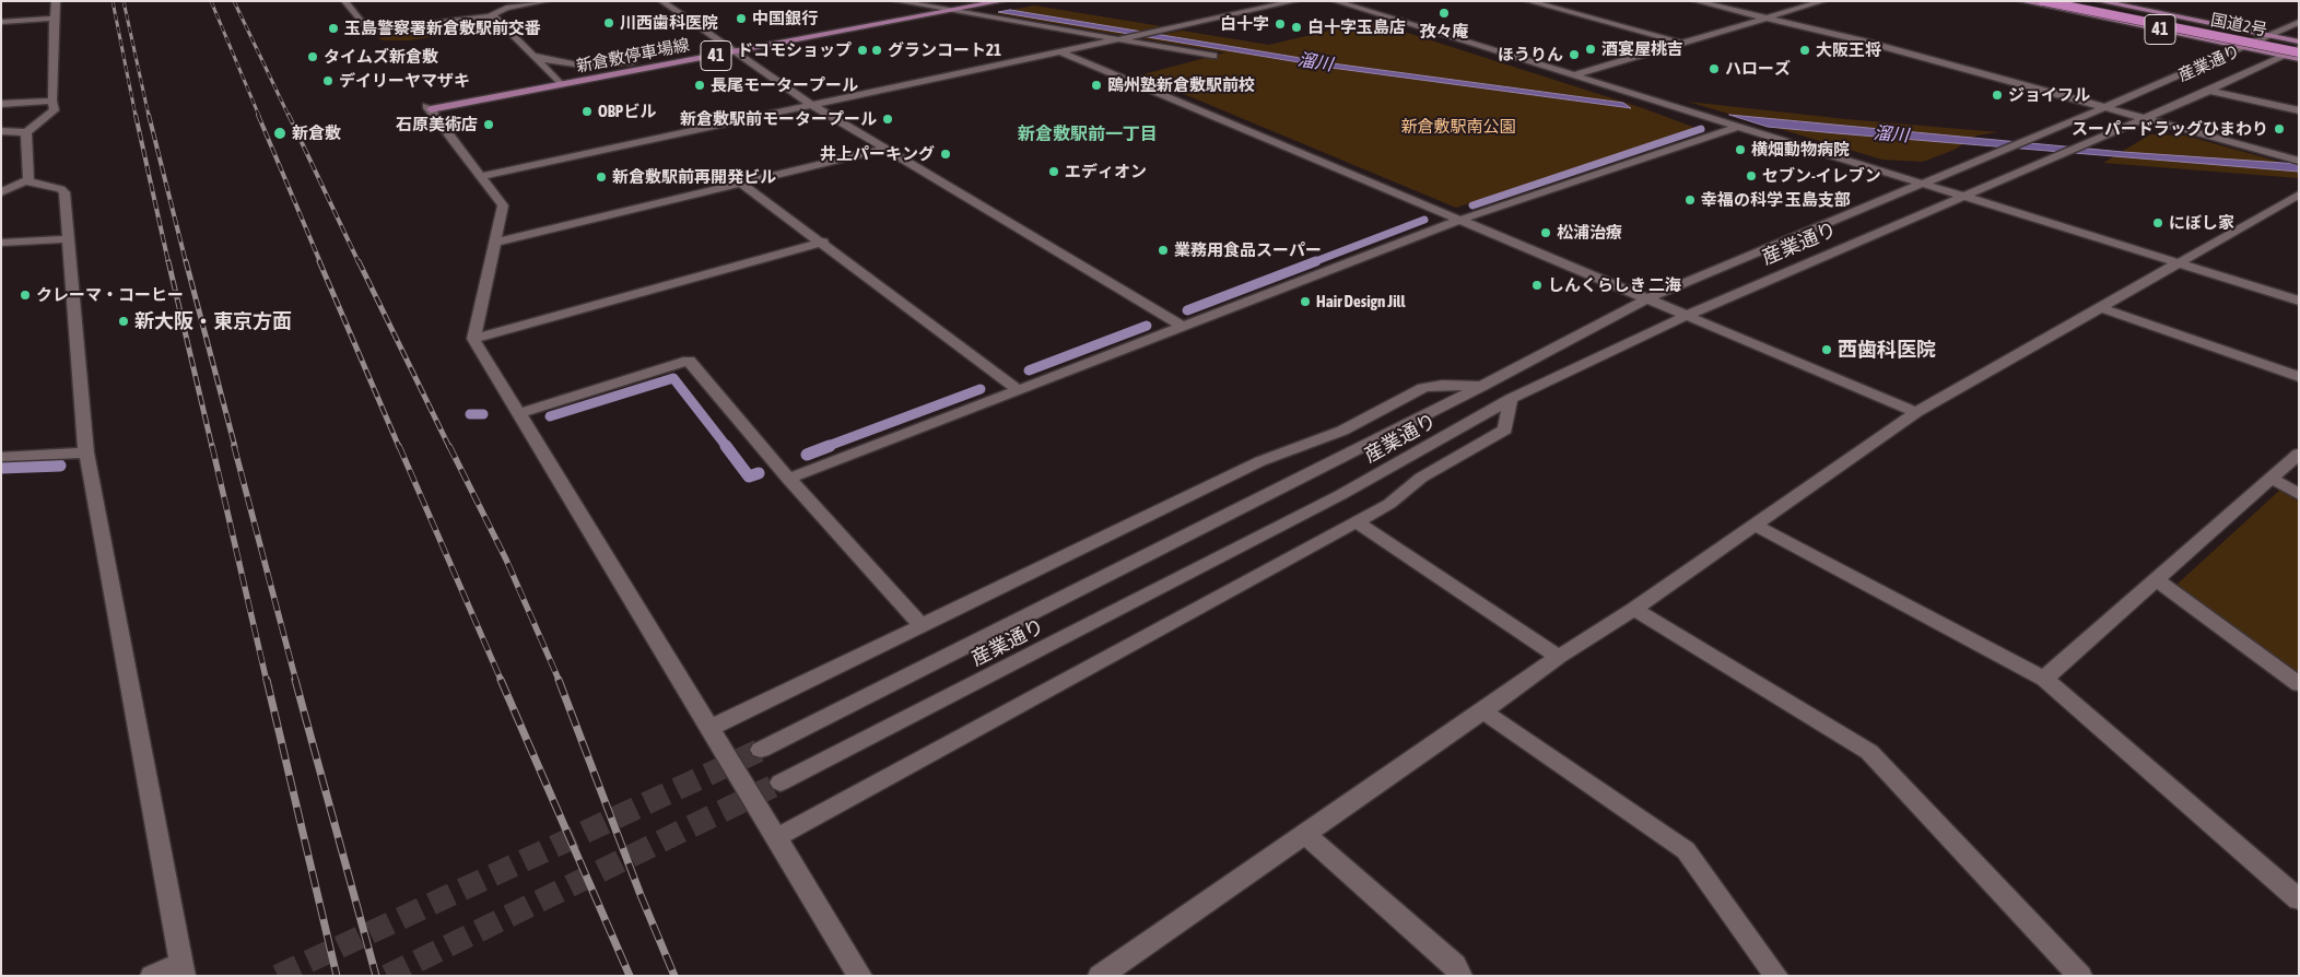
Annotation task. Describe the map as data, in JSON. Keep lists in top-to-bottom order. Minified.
{"streets":{"highway":["国道2号"],"main road":["41","新倉敷停車場線"],"street":["産業通り"]},"crossings":[["41","産業通り"]],"districts":["新倉敷駅前一丁目"],"water":["溜川"],"parks":["新倉敷駅南公園"],"places":["孜々庵","中国銀行","川西歯科医院","白十字","白十字玉島店","玉島警察署新倉敷駅前交番","酒宴屋桃吉","ドコモショップ","グランコート21","大阪王将","ほうりん","タイムズ新倉敷","ハローズ","デイリーヤマザキ","長尾モータープール","鴎州塾新倉敷駅前校","ジョイフル","OBPビル","新倉敷駅前モータープール","石原美術店","スーパードラッグひまわり","新倉敷","横畑動物病院","井上パーキング","エディオン","セブン-イレブン","新倉敷駅前再開発ビル","幸福の科学 玉島支部","にぼし家","松浦治療","業務用食品スーパー","しんくらしき 二海","クレーマ・コーヒー","Hair Design Jill","新大阪・東京方面","西歯科医院"]}
